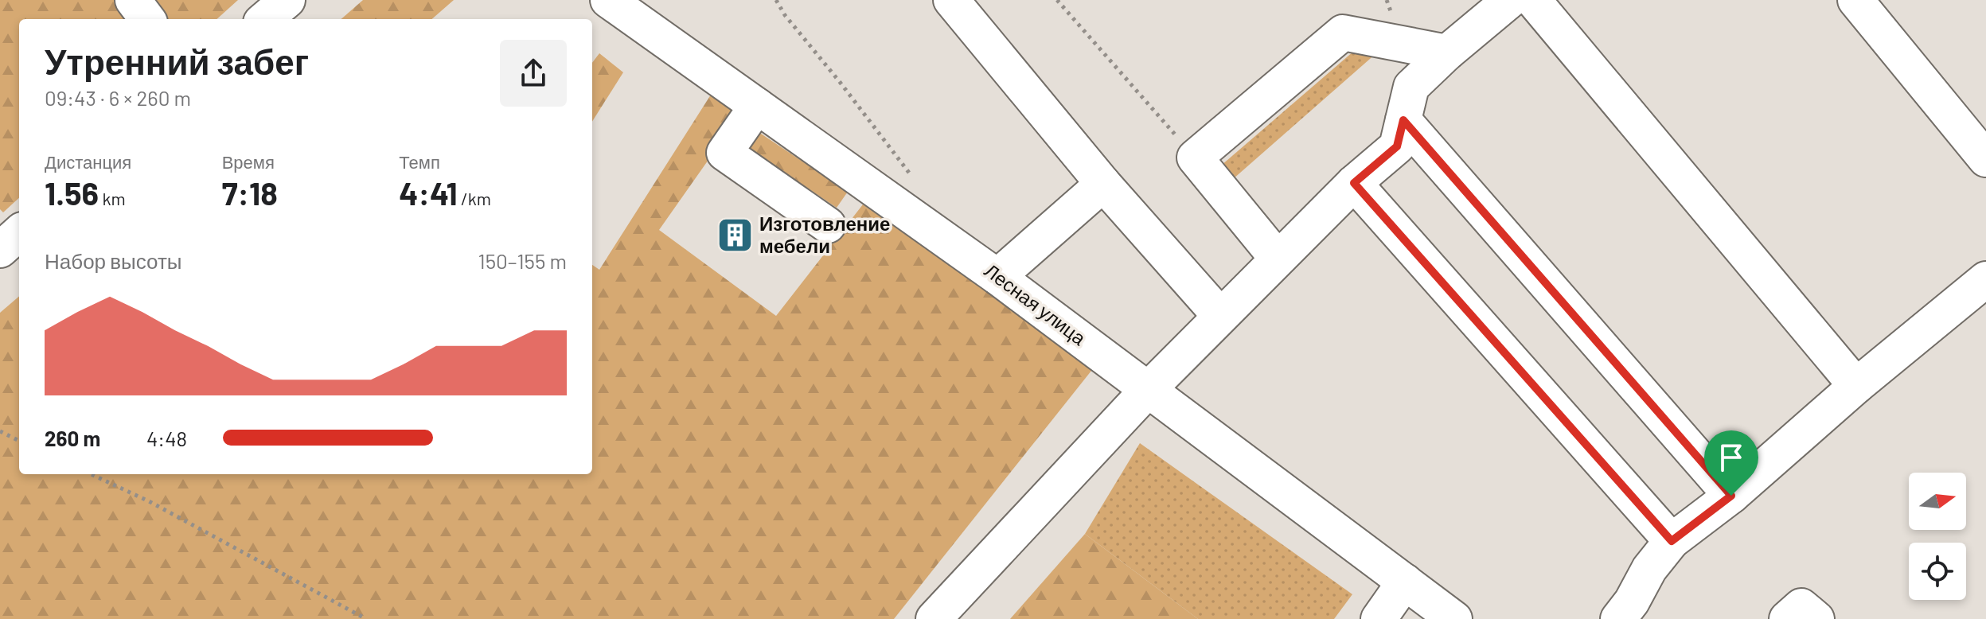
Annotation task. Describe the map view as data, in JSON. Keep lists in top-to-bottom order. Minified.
{"streets":{"street":["Лесная улица"]},"places":{"building":["Изготовление мебели"]},"north":"right","page":{"heading":["Утренний забег","09:43 · 6 × 260 m"],"stats":[["Дистанция","1.56 km"],["Время","7:18"],["Темп","4:41 /km"]],"chart":["Набор высоты","150–155 m"],"list":[{"name":"260 m","note":"4:48"}]}}
